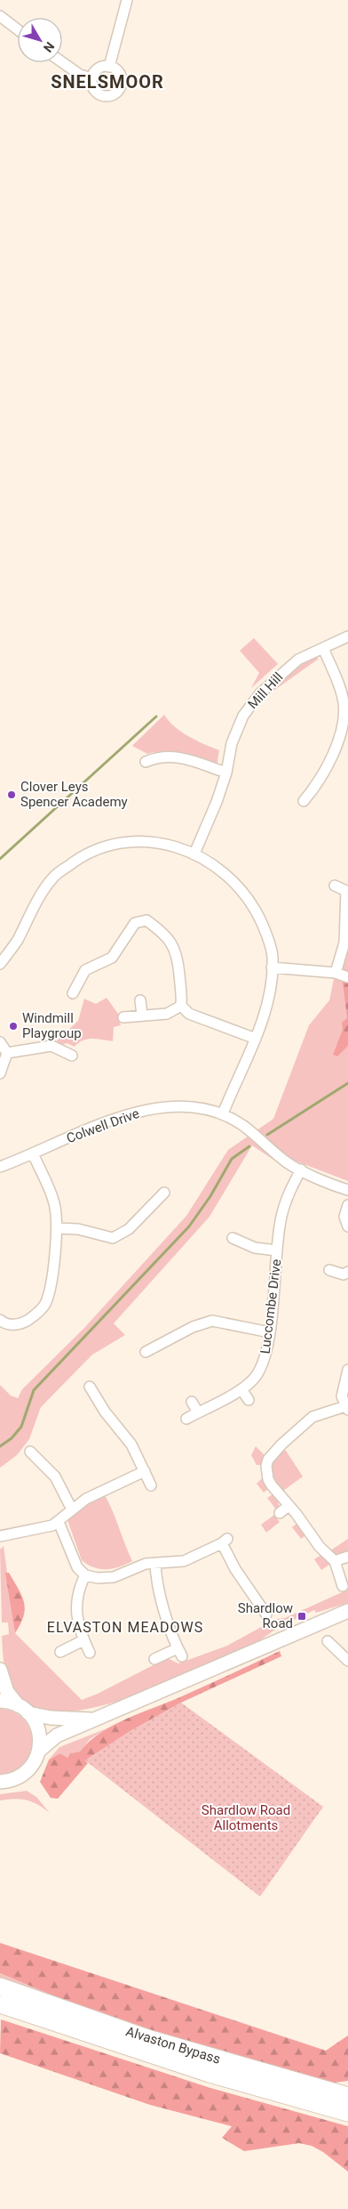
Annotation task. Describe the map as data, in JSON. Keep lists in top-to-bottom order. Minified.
{"streets":{"highway":["Alvaston Bypass"],"street":["Mill Hill","Colwell Drive","Luccombe Drive"]},"crossings":[["Colwell Drive","Luccombe Drive"]],"districts":["SNELSMOOR","ELVASTON MEADOWS"],"parks":["Shardlow Road Allotments"],"places":{"other":["Clover Leys Spencer Academy","Windmill Playgroup"],"transit":["Shardlow Road"]},"north":"bottom right"}
